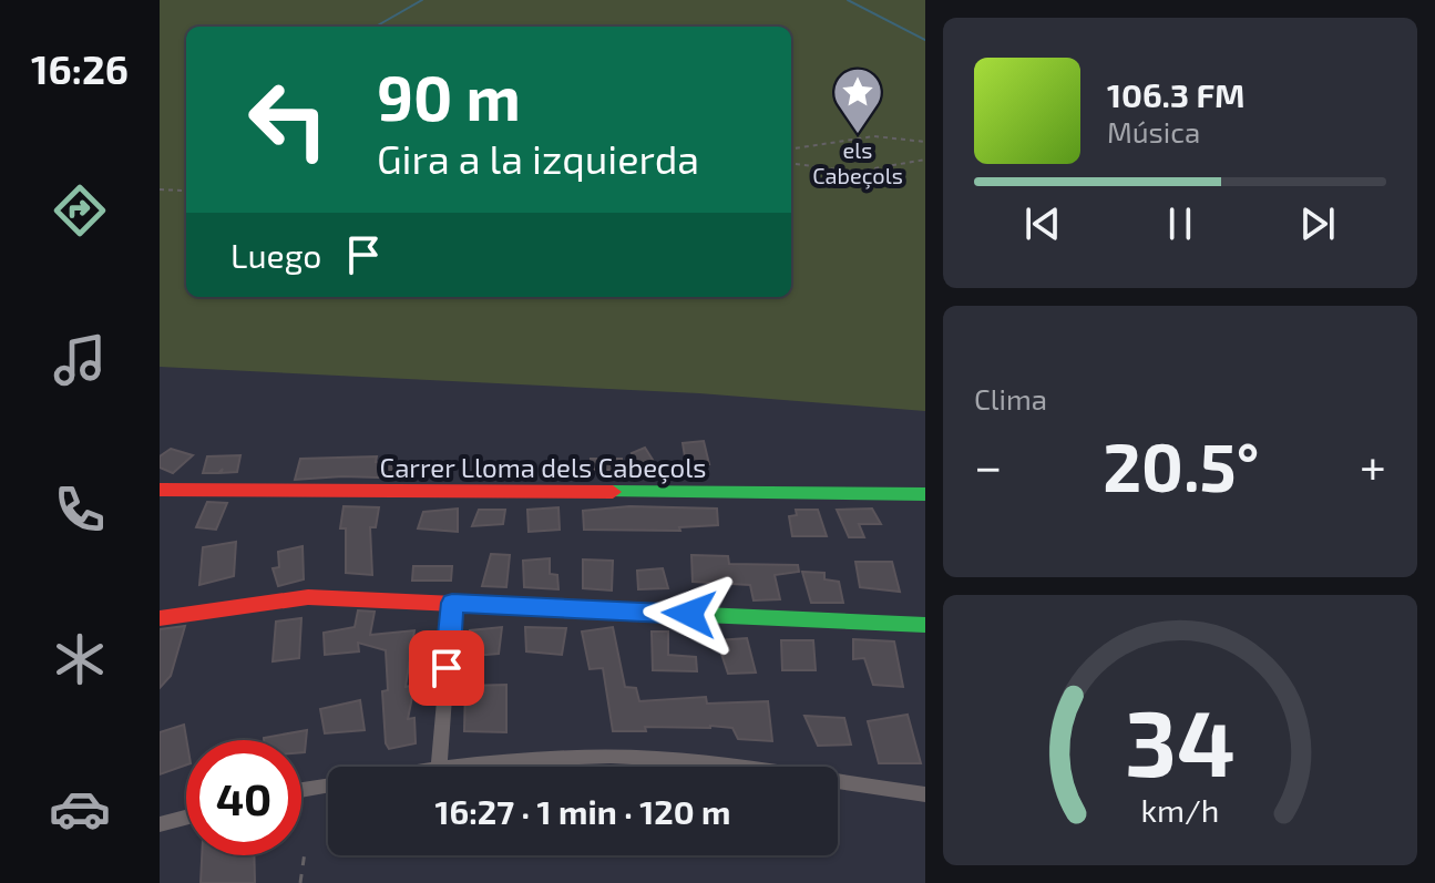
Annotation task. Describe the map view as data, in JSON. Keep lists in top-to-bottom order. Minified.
{"streets":{"street":["Carrer Lloma dels Cabeçols"]},"places":{"place":["els Cabeçols"]},"page":{"tabs":"16:26","turn":["90 m","Gira a la izquierda"],"song":["106.3 FM","Música"],"then":"Luego","tile":"Clima","heat":["−","20.5°","+"],"limit":"40","trip":"16:27 · 1 min · 120 m","gauge":["34","km/h"]}}
